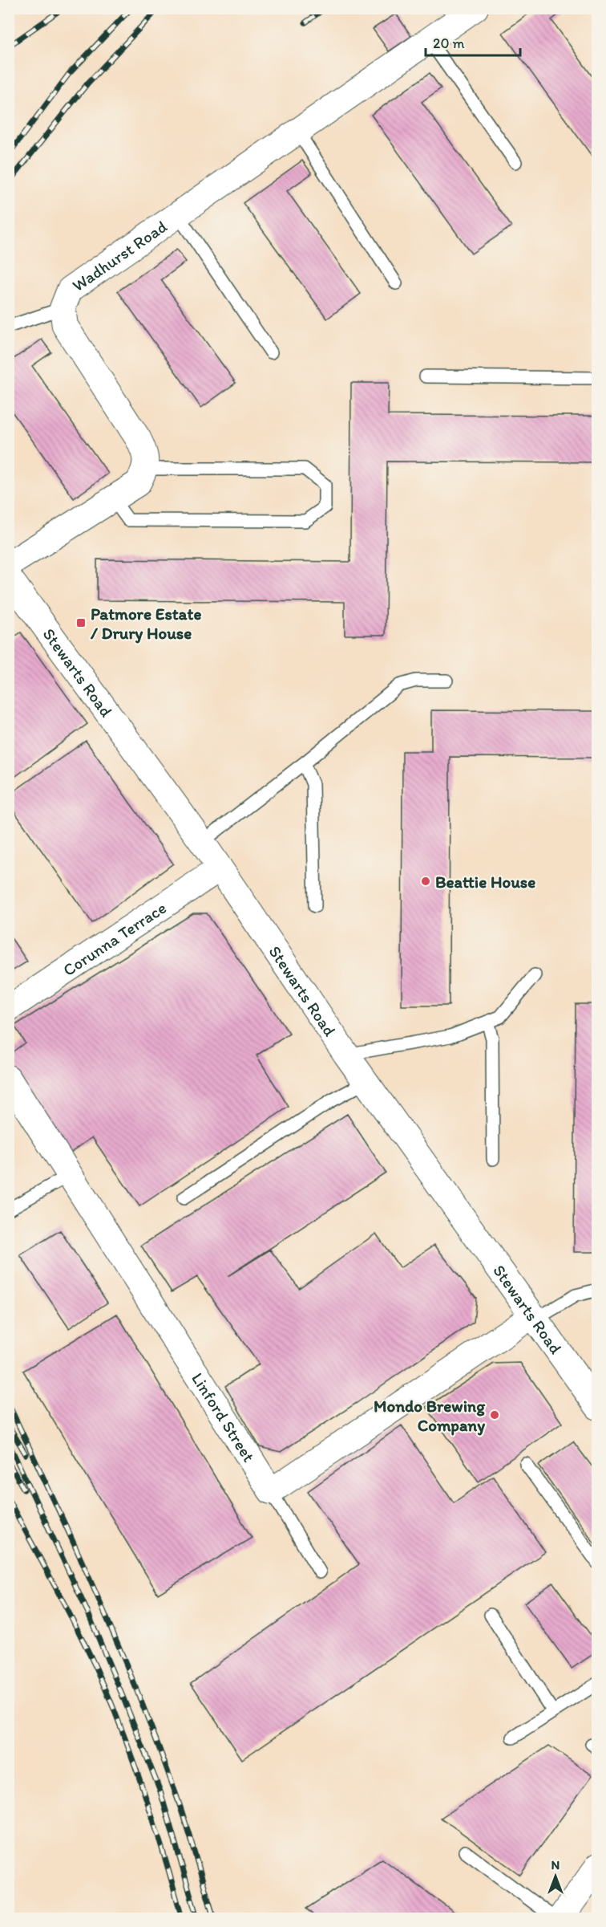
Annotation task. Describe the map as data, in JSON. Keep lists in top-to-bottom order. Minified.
{"streets":{"street":["Wadhurst Road","Stewarts Road","Corunna Terrace","Linford Street"]},"crossings":[["Stewarts Road","Corunna Terrace"]],"places":{"transit":["Patmore Estate / Drury House"],"other":["Beattie House","Mondo Brewing Company"]},"scale_bar":"20 m","north":"top"}
